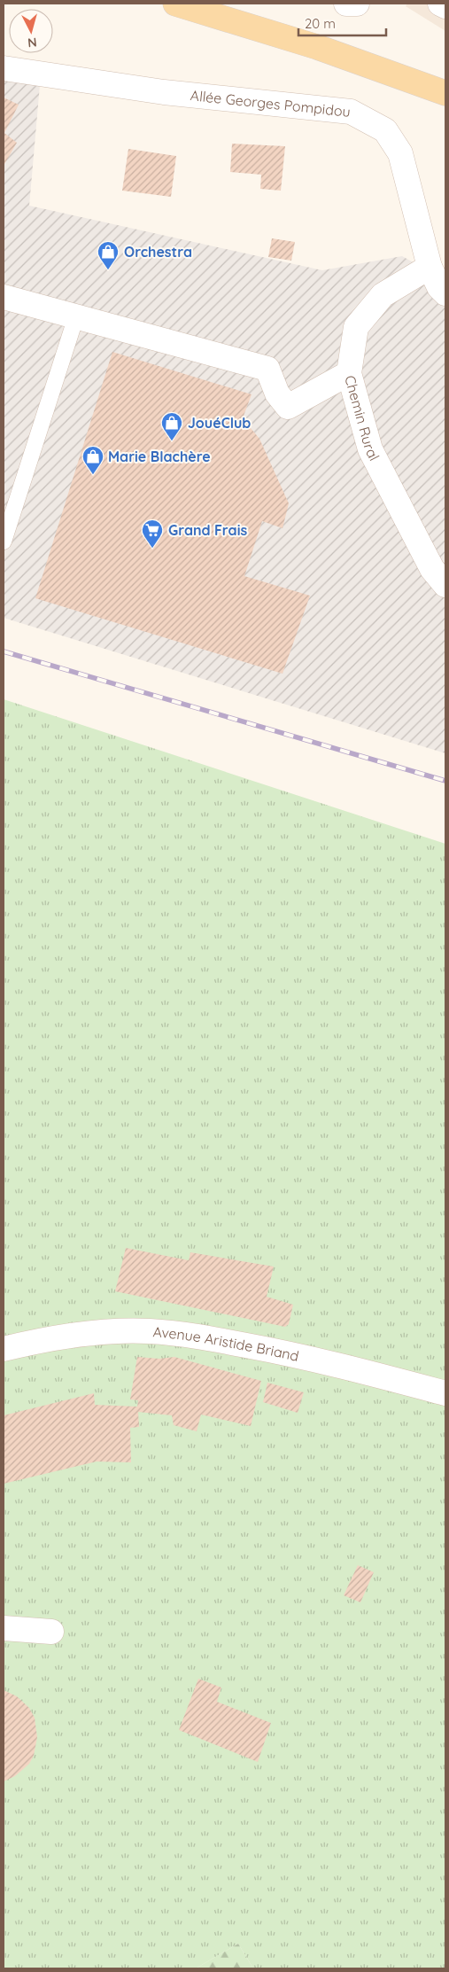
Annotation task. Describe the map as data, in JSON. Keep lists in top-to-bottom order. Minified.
{"streets":{"street":["Allée Georges Pompidou","Chemin Rural","Avenue Aristide Briand"]},"crossings":[["Allée Georges Pompidou","Chemin Rural"]],"places":{"shop":["Orchestra","JouéClub","Marie Blachère"],"supermarket":["Grand Frais"]},"scale_bar":"20 m","north":"bottom"}
